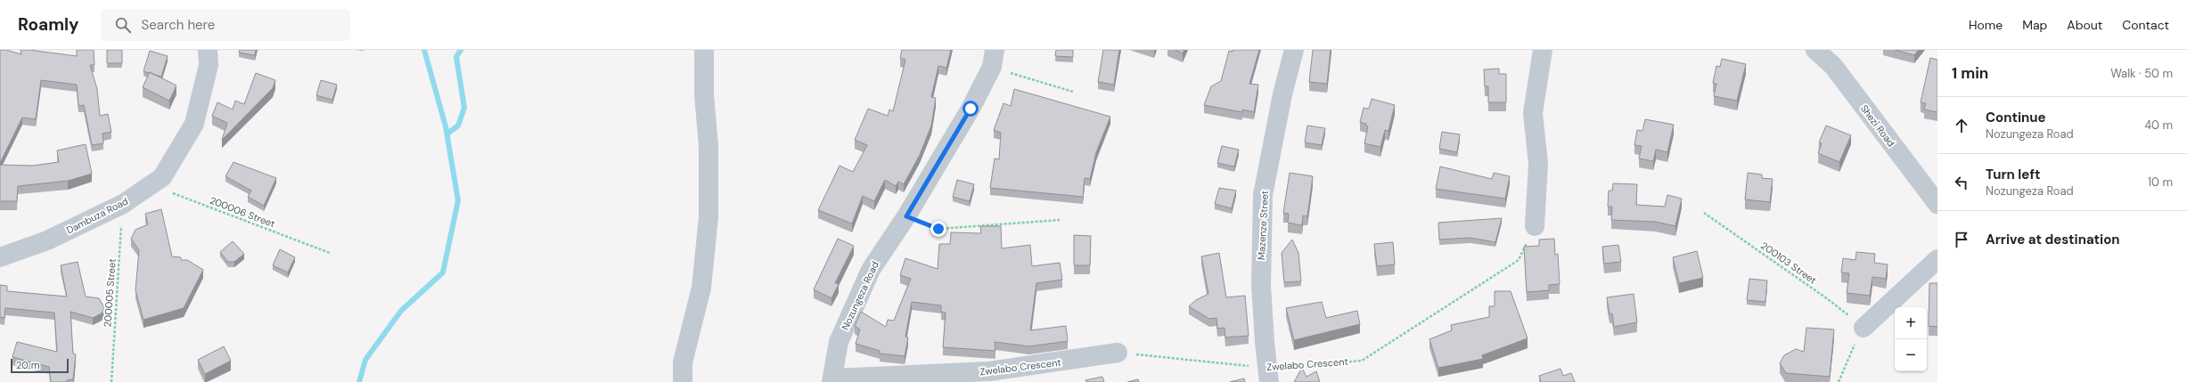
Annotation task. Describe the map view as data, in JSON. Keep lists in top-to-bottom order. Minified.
{"streets":{"street":["Shezi Road","Dambuza Road","Mazenze Street","Nozungeza Road","Zwelabo Crescent"],"path":["200006 Street","200103 Street","200005 Street"]},"crossings":[["200006 Street","Dambuza Road"],["Dambuza Road","200005 Street"],["Mazenze Street","Zwelabo Crescent"],["Nozungeza Road","Zwelabo Crescent"]],"scale_bar":"20 m","page":{"header":"Roamly","search":"Search here","nav":["Home","Map","About","Contact"],"heading":["1 min","Walk · 50 m"],"list":[["Continue","Nozungeza Road","40 m"],["Turn left","Nozungeza Road","10 m"],"Arrive at destination"],"map_buttons":["+","−"],"scale":"20 m"}}
